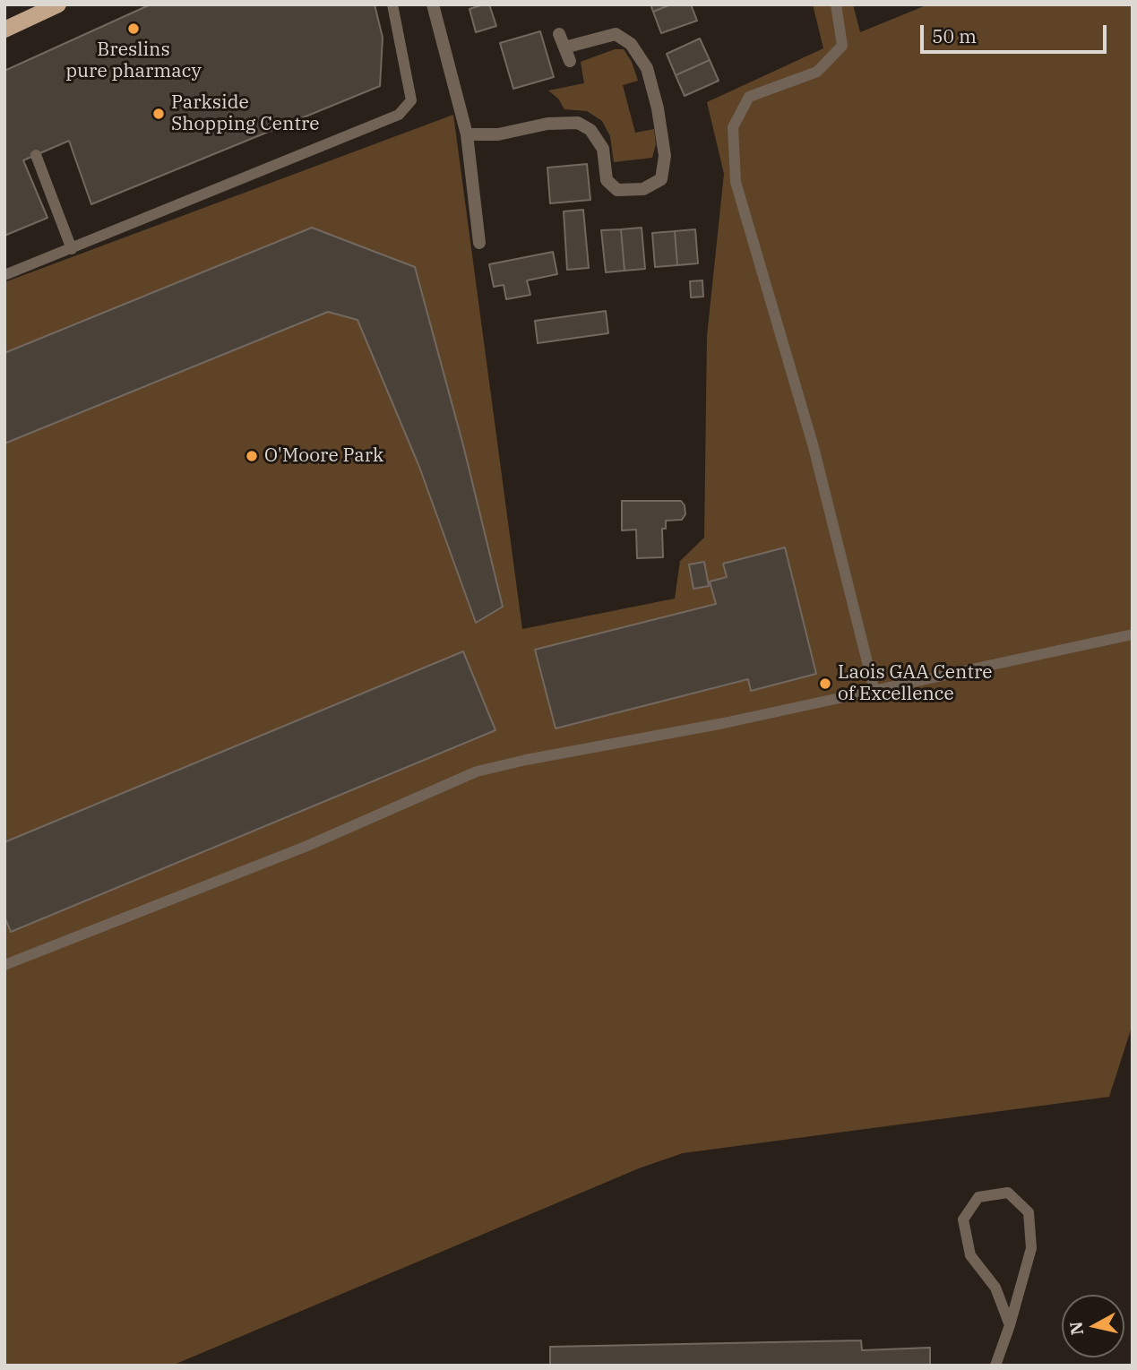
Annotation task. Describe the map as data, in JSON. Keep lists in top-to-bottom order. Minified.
{"places":["Breslins pure pharmacy","Parkside Shopping Centre","O'Moore Park","Laois GAA Centre of Excellence"],"scale_bar":"50 m","north":"left"}
